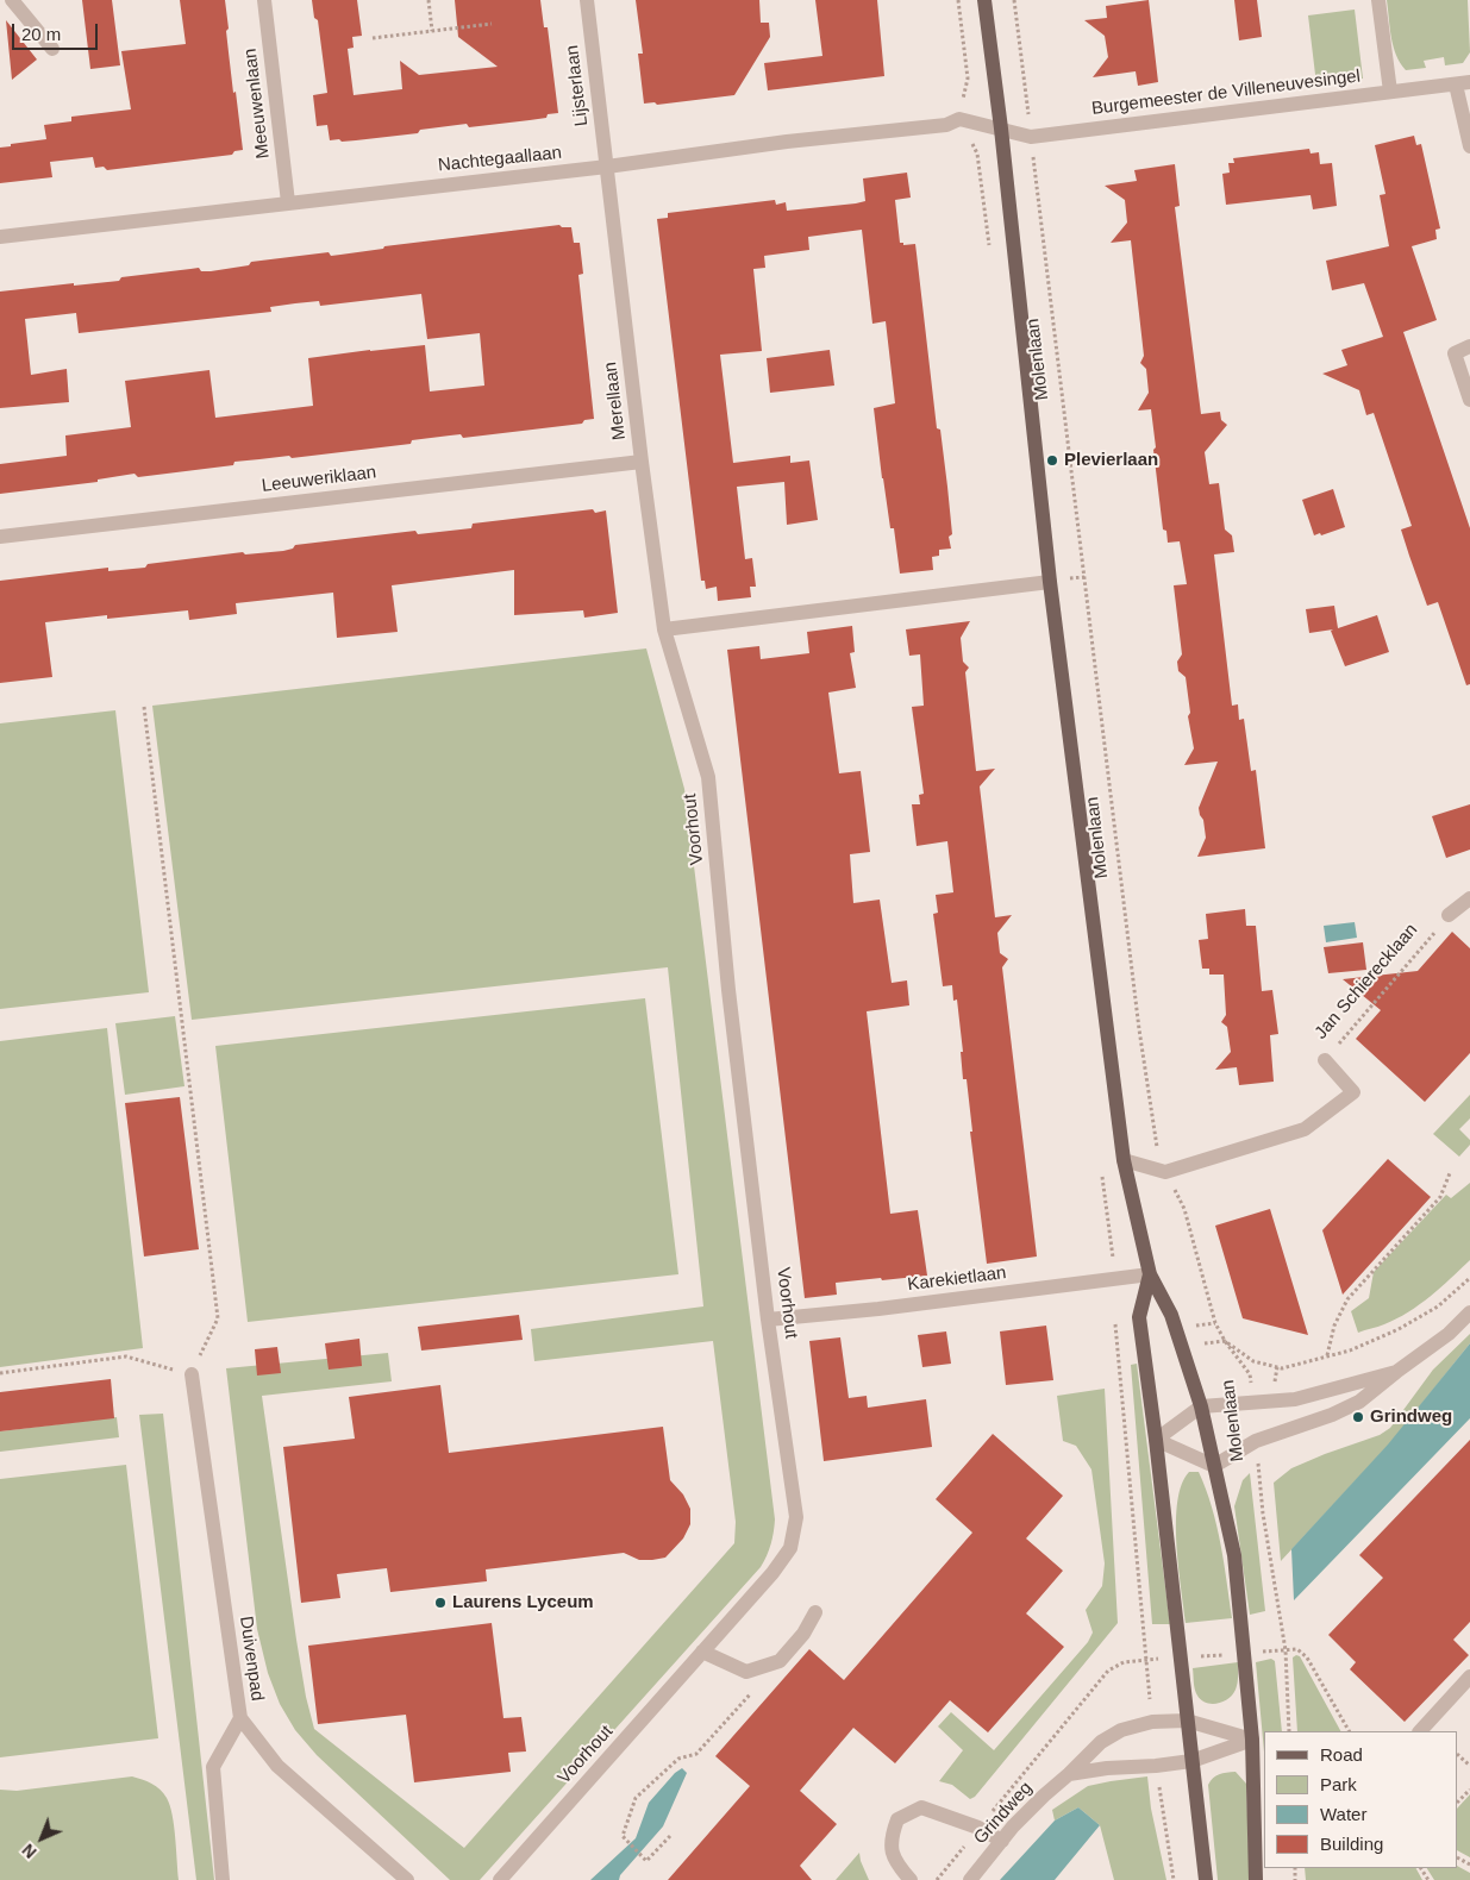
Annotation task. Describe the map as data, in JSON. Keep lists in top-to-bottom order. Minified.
{"streets":{"main road":["Molenlaan"],"street":["Lijsterlaan","Burgemeester de Villeneuvesingel","Meeuwenlaan","Nachtegaallaan","Merellaan","Leeuweriklaan","Voorhout","Jan Schierecklaan","Karekietlaan","Duivenpad","Grindweg"]},"crossings":[["Lijsterlaan","Nachtegaallaan"],["Lijsterlaan","Merellaan"],["Burgemeester de Villeneuvesingel","Nachtegaallaan"],["Burgemeester de Villeneuvesingel","Molenlaan"],["Meeuwenlaan","Nachtegaallaan"],["Nachtegaallaan","Molenlaan"],["Nachtegaallaan","Merellaan"],["Molenlaan","Jan Schierecklaan"],["Molenlaan","Karekietlaan"],["Molenlaan","Grindweg"],["Merellaan","Leeuweriklaan"],["Merellaan","Voorhout"],["Voorhout","Karekietlaan"]],"places":["Plevierlaan","Grindweg","Laurens Lyceum"],"legend":["Road","Park","Water","Building"],"scale_bar":"20 m","north":"bottom left"}
